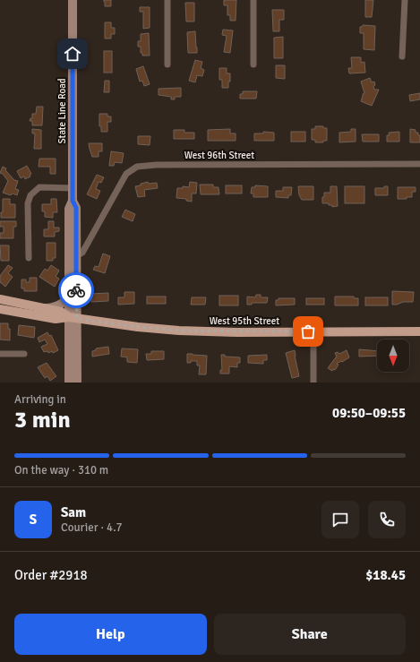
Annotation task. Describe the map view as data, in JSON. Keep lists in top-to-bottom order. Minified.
{"streets":{"main road":["State Line Road","West 95th Street"],"street":["West 96th Street"]},"crossings":[["State Line Road","West 96th Street"],["State Line Road","West 95th Street"]],"north":"bottom","page":{"heading":["3 min","Arriving in","09:50–09:55"],"panel":["Sam","Courier · 4.7","Order #2918","$18.45"],"bar":"On the way · 310 m","round":"S","buttons":["Help","Share"]}}
